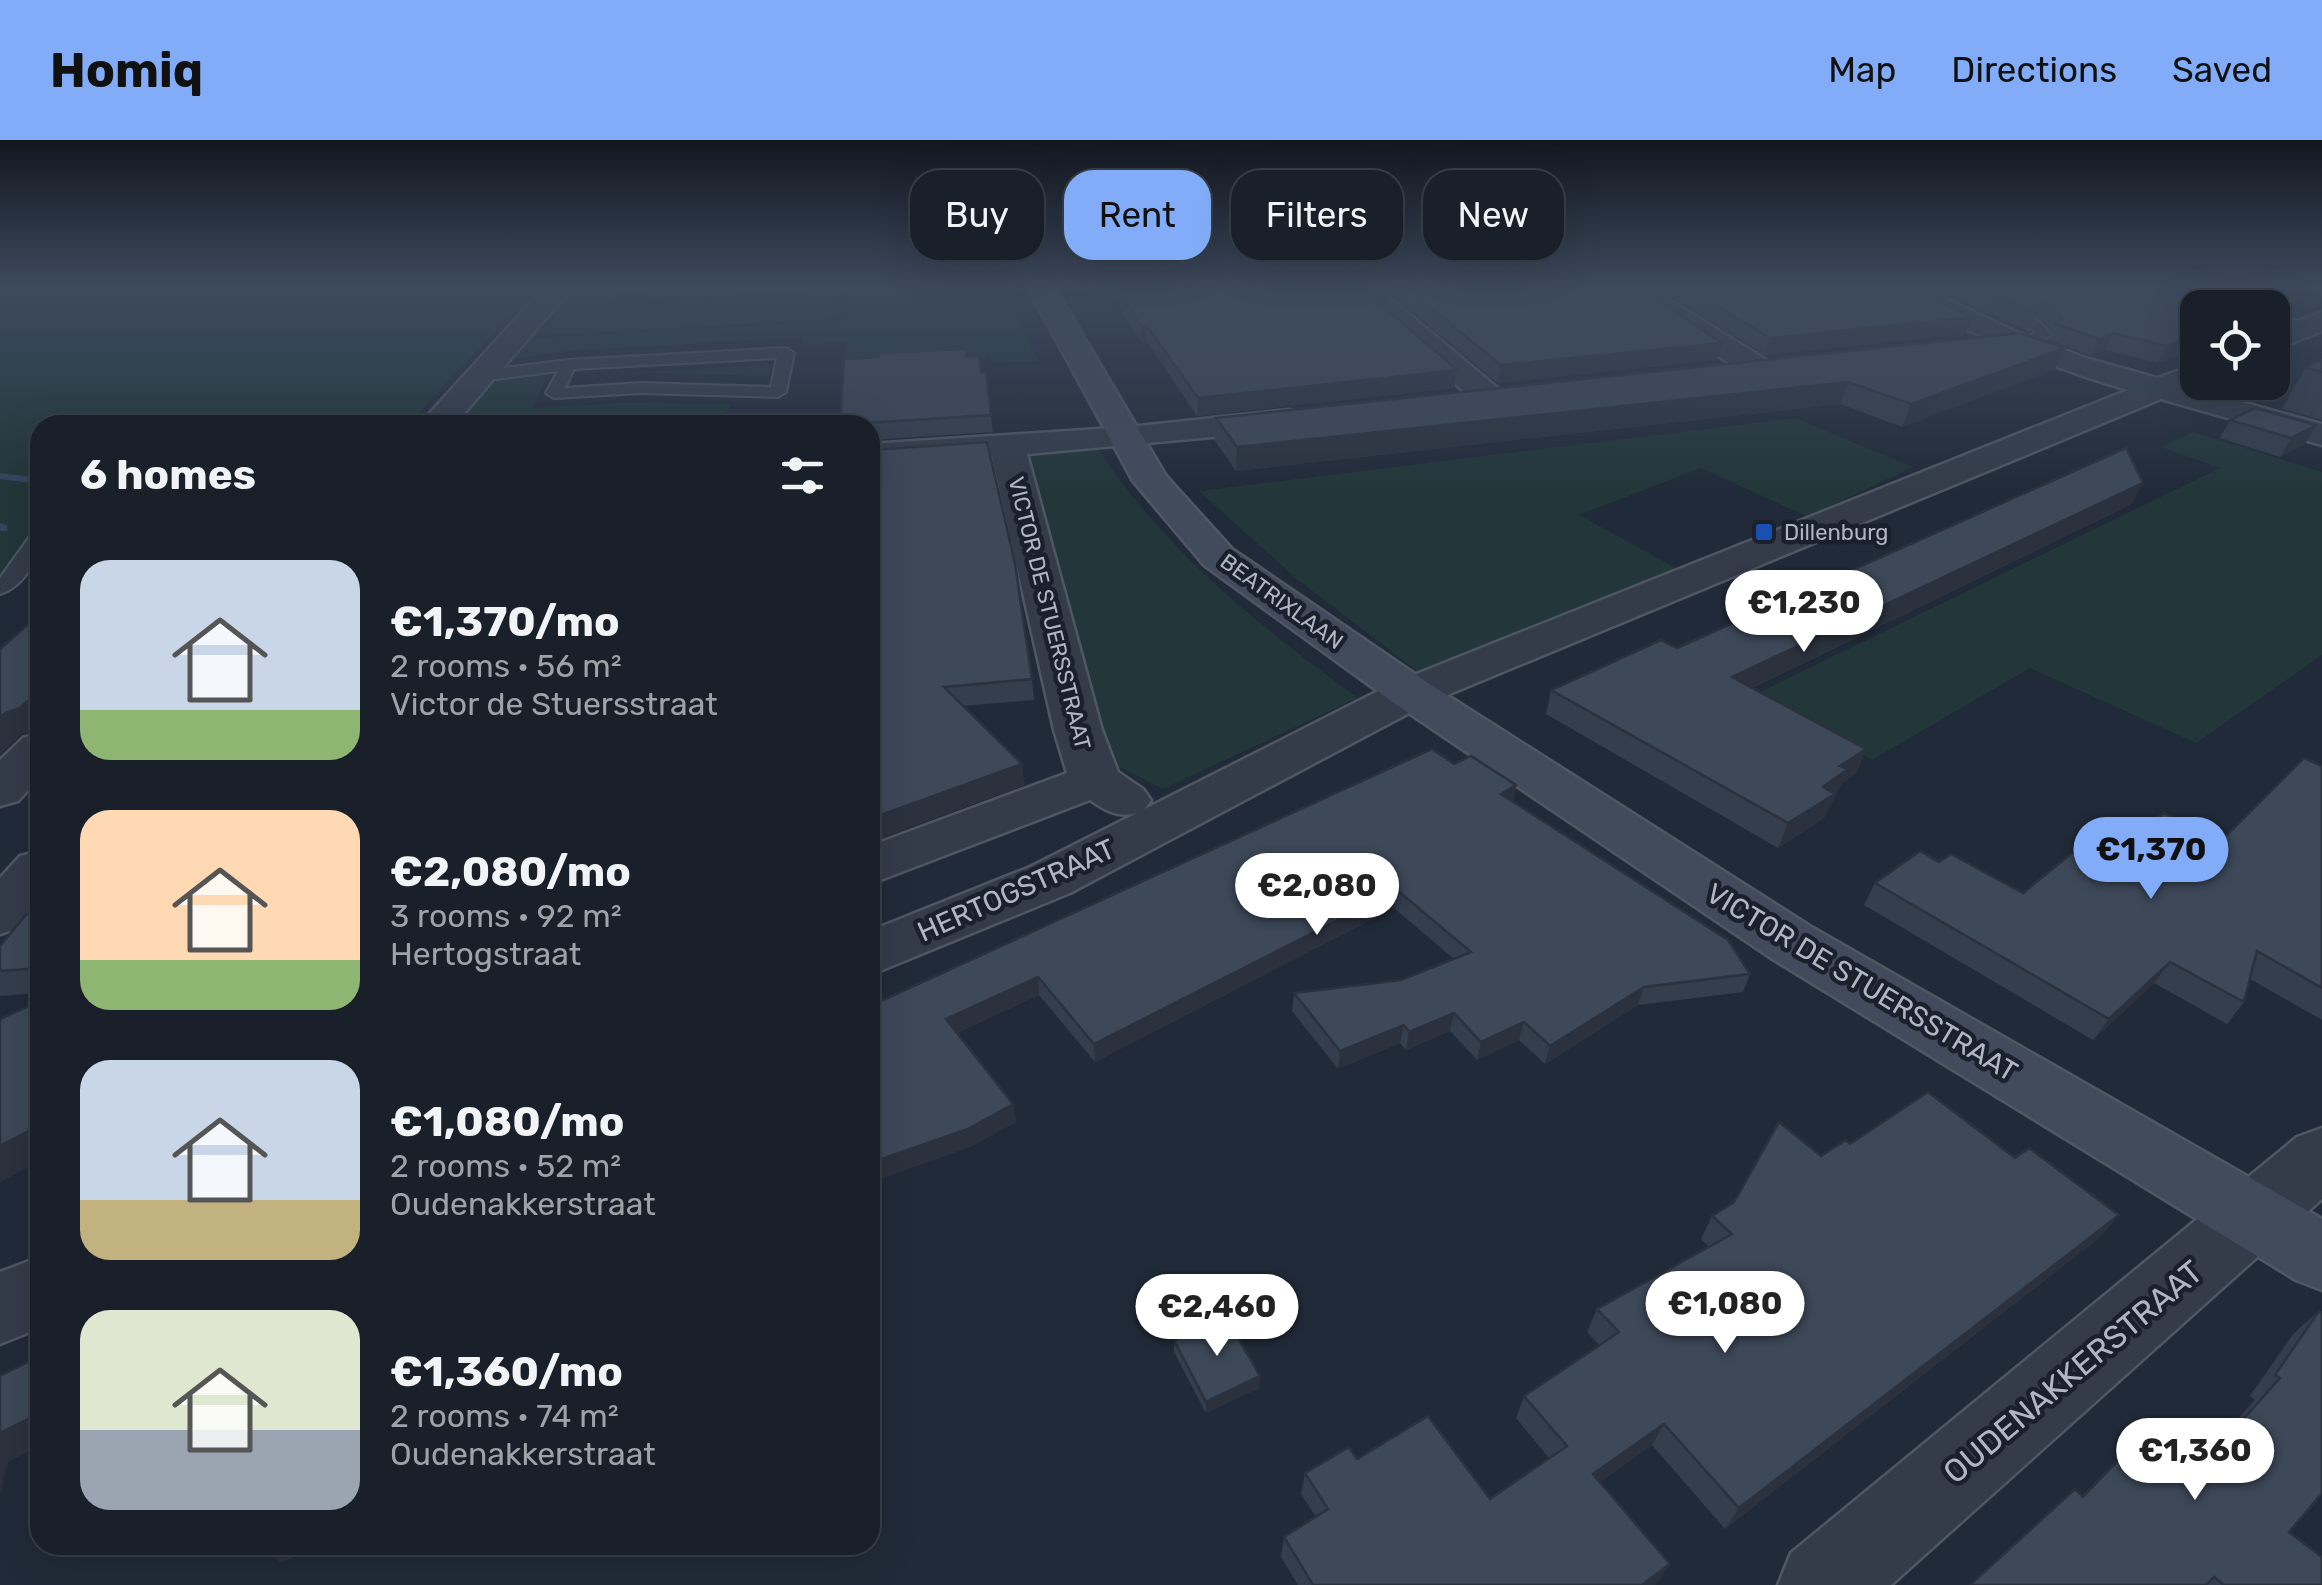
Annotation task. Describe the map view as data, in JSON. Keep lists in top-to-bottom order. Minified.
{"streets":{"street":["BEATRIXLAAN","VICTOR DE STUERSSTRAAT","HERTOGSTRAAT","OUDENAKKERSTRAAT"]},"crossings":[["BEATRIXLAAN","VICTOR DE STUERSSTRAAT"],["BEATRIXLAAN","HERTOGSTRAAT"],["VICTOR DE STUERSSTRAAT","HERTOGSTRAAT"],["VICTOR DE STUERSSTRAAT","OUDENAKKERSTRAAT"]],"places":{"transit":["Dillenburg"]},"page":{"header":"Homiq","nav":["Map","Directions","Saved"],"chip":["Buy","Rent","Filters","New"],"heading":"6 homes","list":[{"name":"€1,370/mo","note":"2 rooms · 56 m² · Victor de Stuersstraat"},{"name":"€2,080/mo","note":"3 rooms · 92 m² · Hertogstraat"},{"name":"€1,080/mo","note":"2 rooms · 52 m² · Oudenakkerstraat"},{"name":"€1,360/mo","note":"2 rooms · 74 m² · Oudenakkerstraat"}],"price":["€1,230","€1,370","€2,080","€1,080","€2,460","€1,360"]}}
